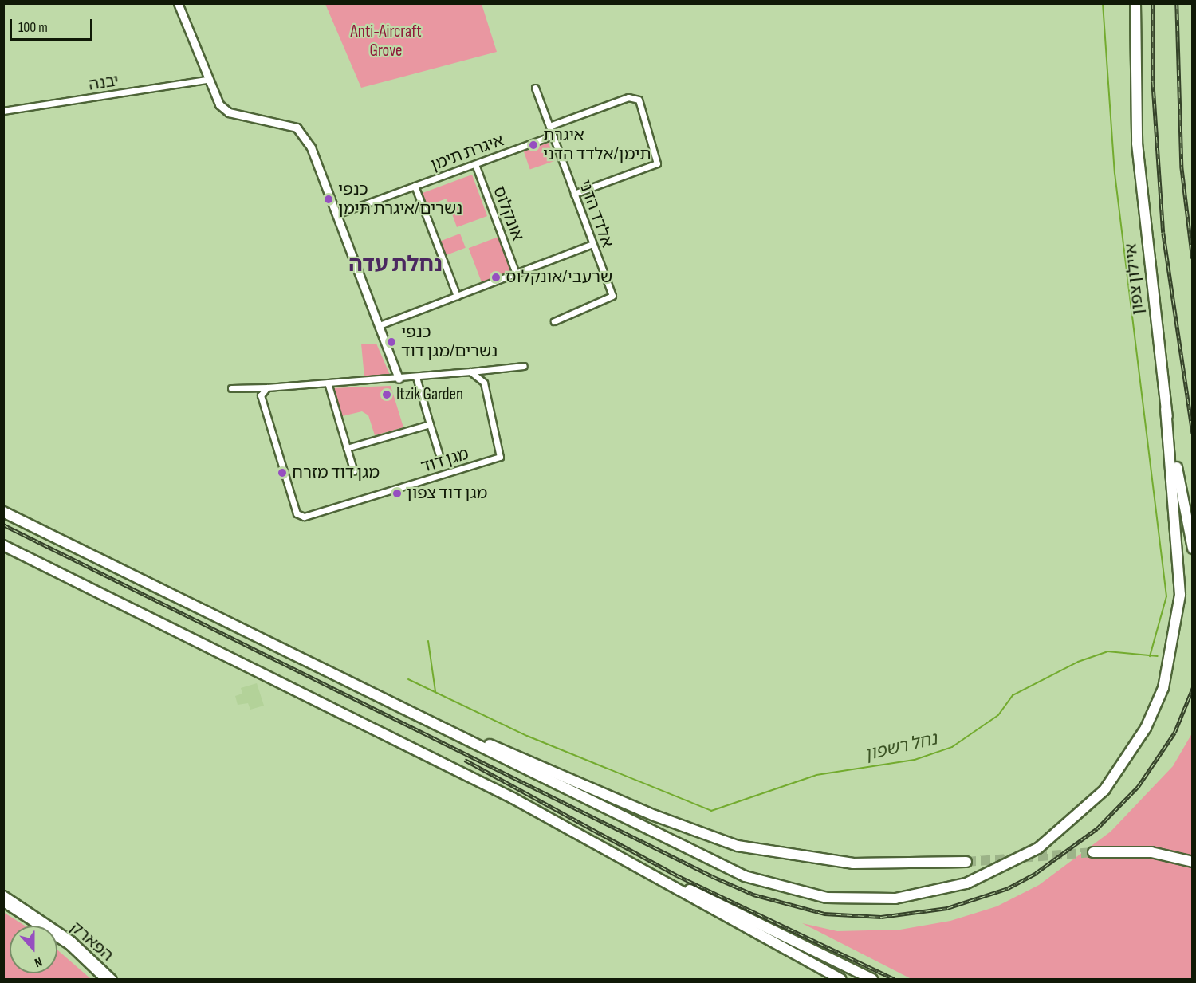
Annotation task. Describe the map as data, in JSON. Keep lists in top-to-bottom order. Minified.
{"streets":{"highway":["איילון צפון"],"street":["יבנה","איגרת תימן","אונקלוס","אלדד הדני","מגן דוד","הפארק"]},"crossings":[["איגרת תימן","אונקלוס"],["איגרת תימן","אלדד הדני"]],"districts":["נחלת עדה"],"water":["נחל רשפון"],"parks":["Anti-Aircraft Grove"],"places":["איגרת תימן/אלדד הדני","כנפי נשרים/איגרת תימן","שרעבי/אונקלוס","כנפי נשרים/מגן דוד","Itzik Garden","מגן דוד מזרח","מגן דוד צפון"],"scale_bar":"100 m","north":"bottom"}
